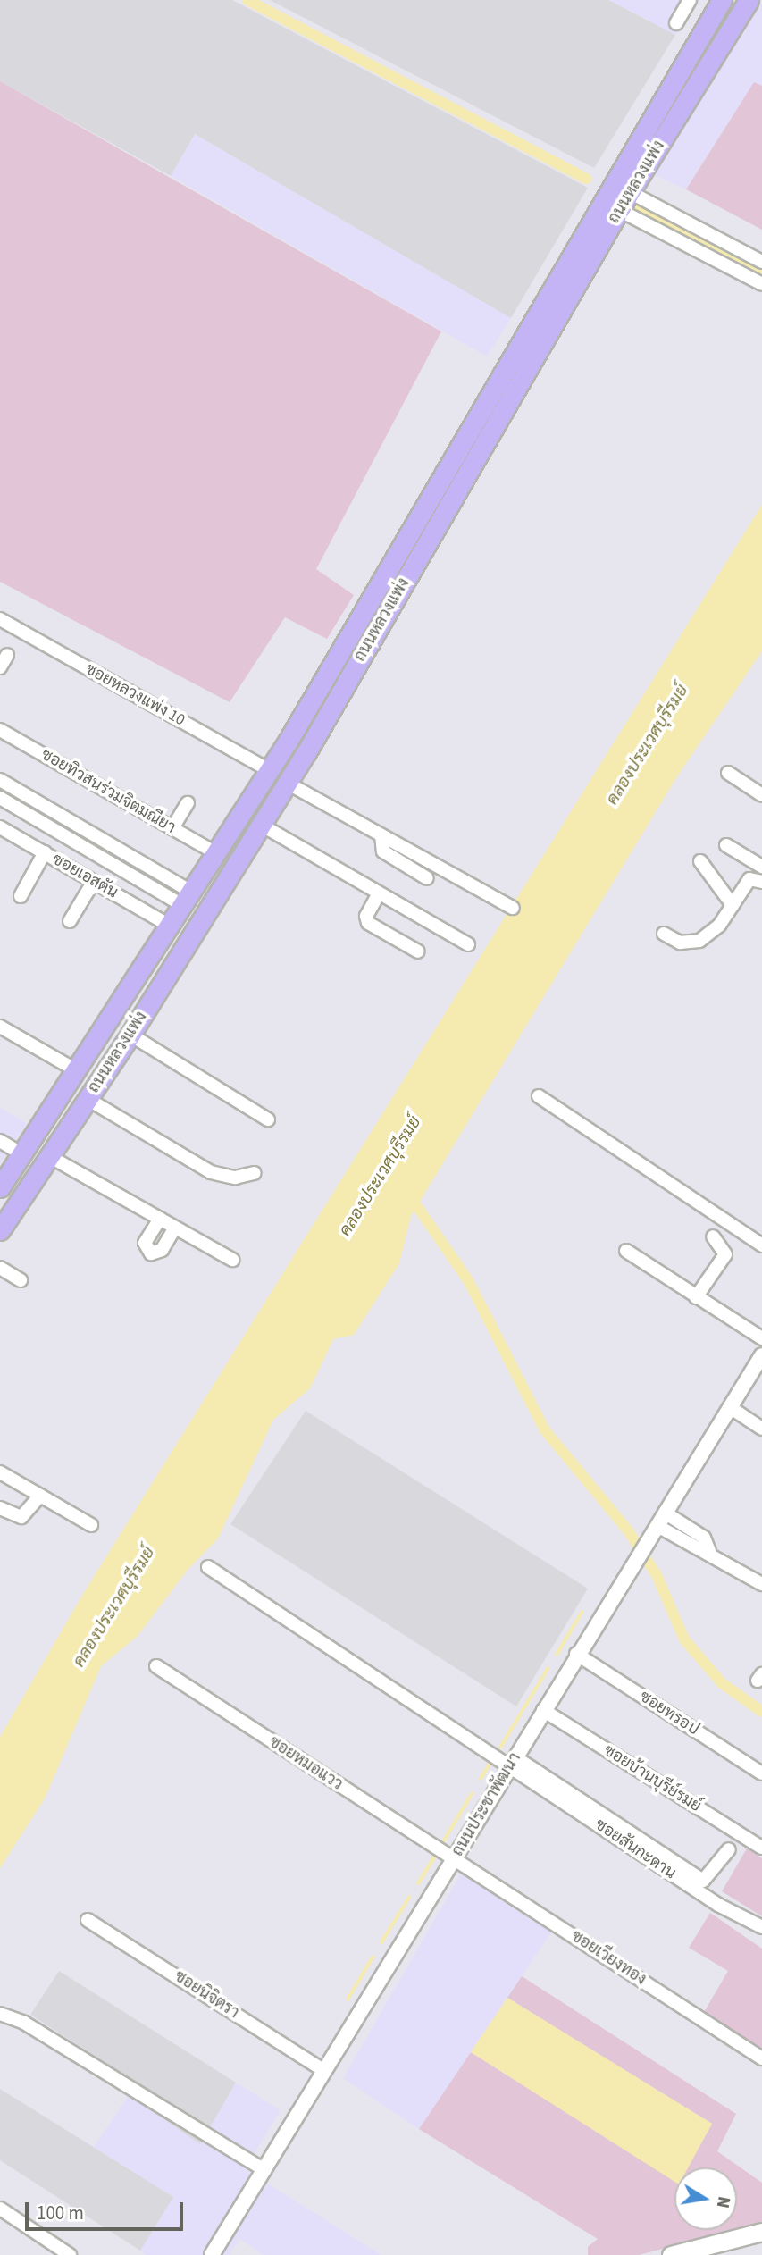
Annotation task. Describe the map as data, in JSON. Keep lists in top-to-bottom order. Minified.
{"streets":{"main road":["ถนนหลวงแพ่ง"],"street":["ซอยหลวงแพ่ง 10","ซอยทิวสนร่วมจิตมณียา","ซอยเอสตัน","ซอยทรอป","ซอยหมอแวว","ซอยบ้านบุรีย์รมย์","ถนนประชาพัฒนา","ซอยสันกะดาน","ซอยเวียงทอง","ซอยนิจิตรา"]},"crossings":[["ถนนหลวงแพ่ง","ซอยหลวงแพ่ง 10"],["ถนนหลวงแพ่ง","ซอยทิวสนร่วมจิตมณียา"],["ถนนหลวงแพ่ง","ซอยเอสตัน"],["ซอยทรอป","ถนนประชาพัฒนา"],["ซอยหมอแวว","ถนนประชาพัฒนา"],["ซอยหมอแวว","ซอยเวียงทอง"],["ซอยบ้านบุรีย์รมย์","ถนนประชาพัฒนา"],["ถนนประชาพัฒนา","ซอยสันกะดาน"],["ถนนประชาพัฒนา","ซอยเวียงทอง"],["ถนนประชาพัฒนา","ซอยนิจิตรา"]],"water":["คลองประเวศบุรีรมย์"],"scale_bar":"100 m","north":"right"}
